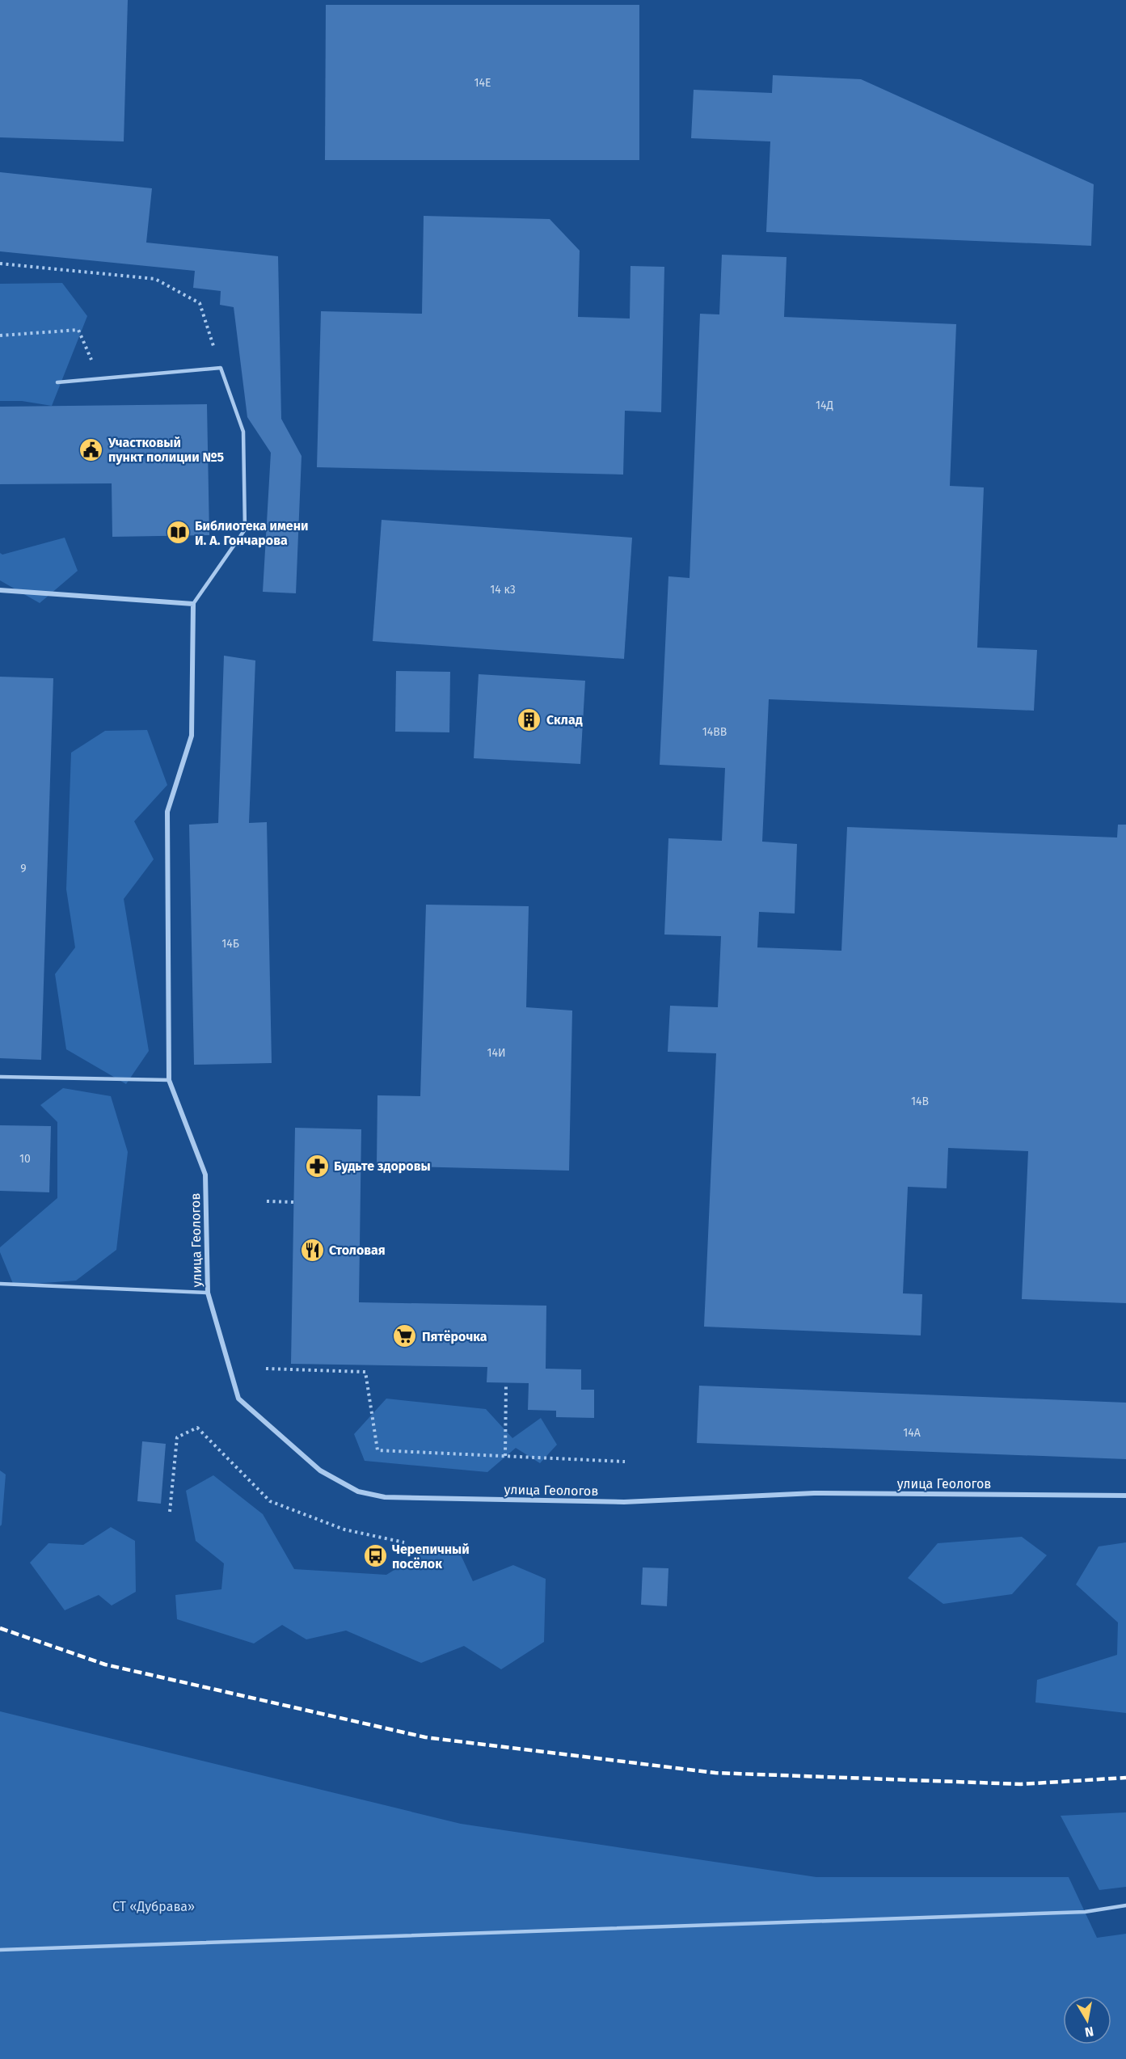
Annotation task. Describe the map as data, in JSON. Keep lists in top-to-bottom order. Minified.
{"streets":{"street":["улица Геологов"]},"parks":["СТ «Дубрава»"],"places":{"public building":["Участковый пункт полиции №5"],"library":["Библиотека имени И. А. Гончарова"],"building":["Склад"],"pharmacy":["Будьте здоровы"],"restaurant":["Столовая"],"supermarket":["Пятёрочка"],"bus stop":["Черепичный посёлок"]},"house_numbers":["14Е","14Д","14 к3","14ВВ","9","14Б","14И","14В","10","14А"],"north":"bottom"}
